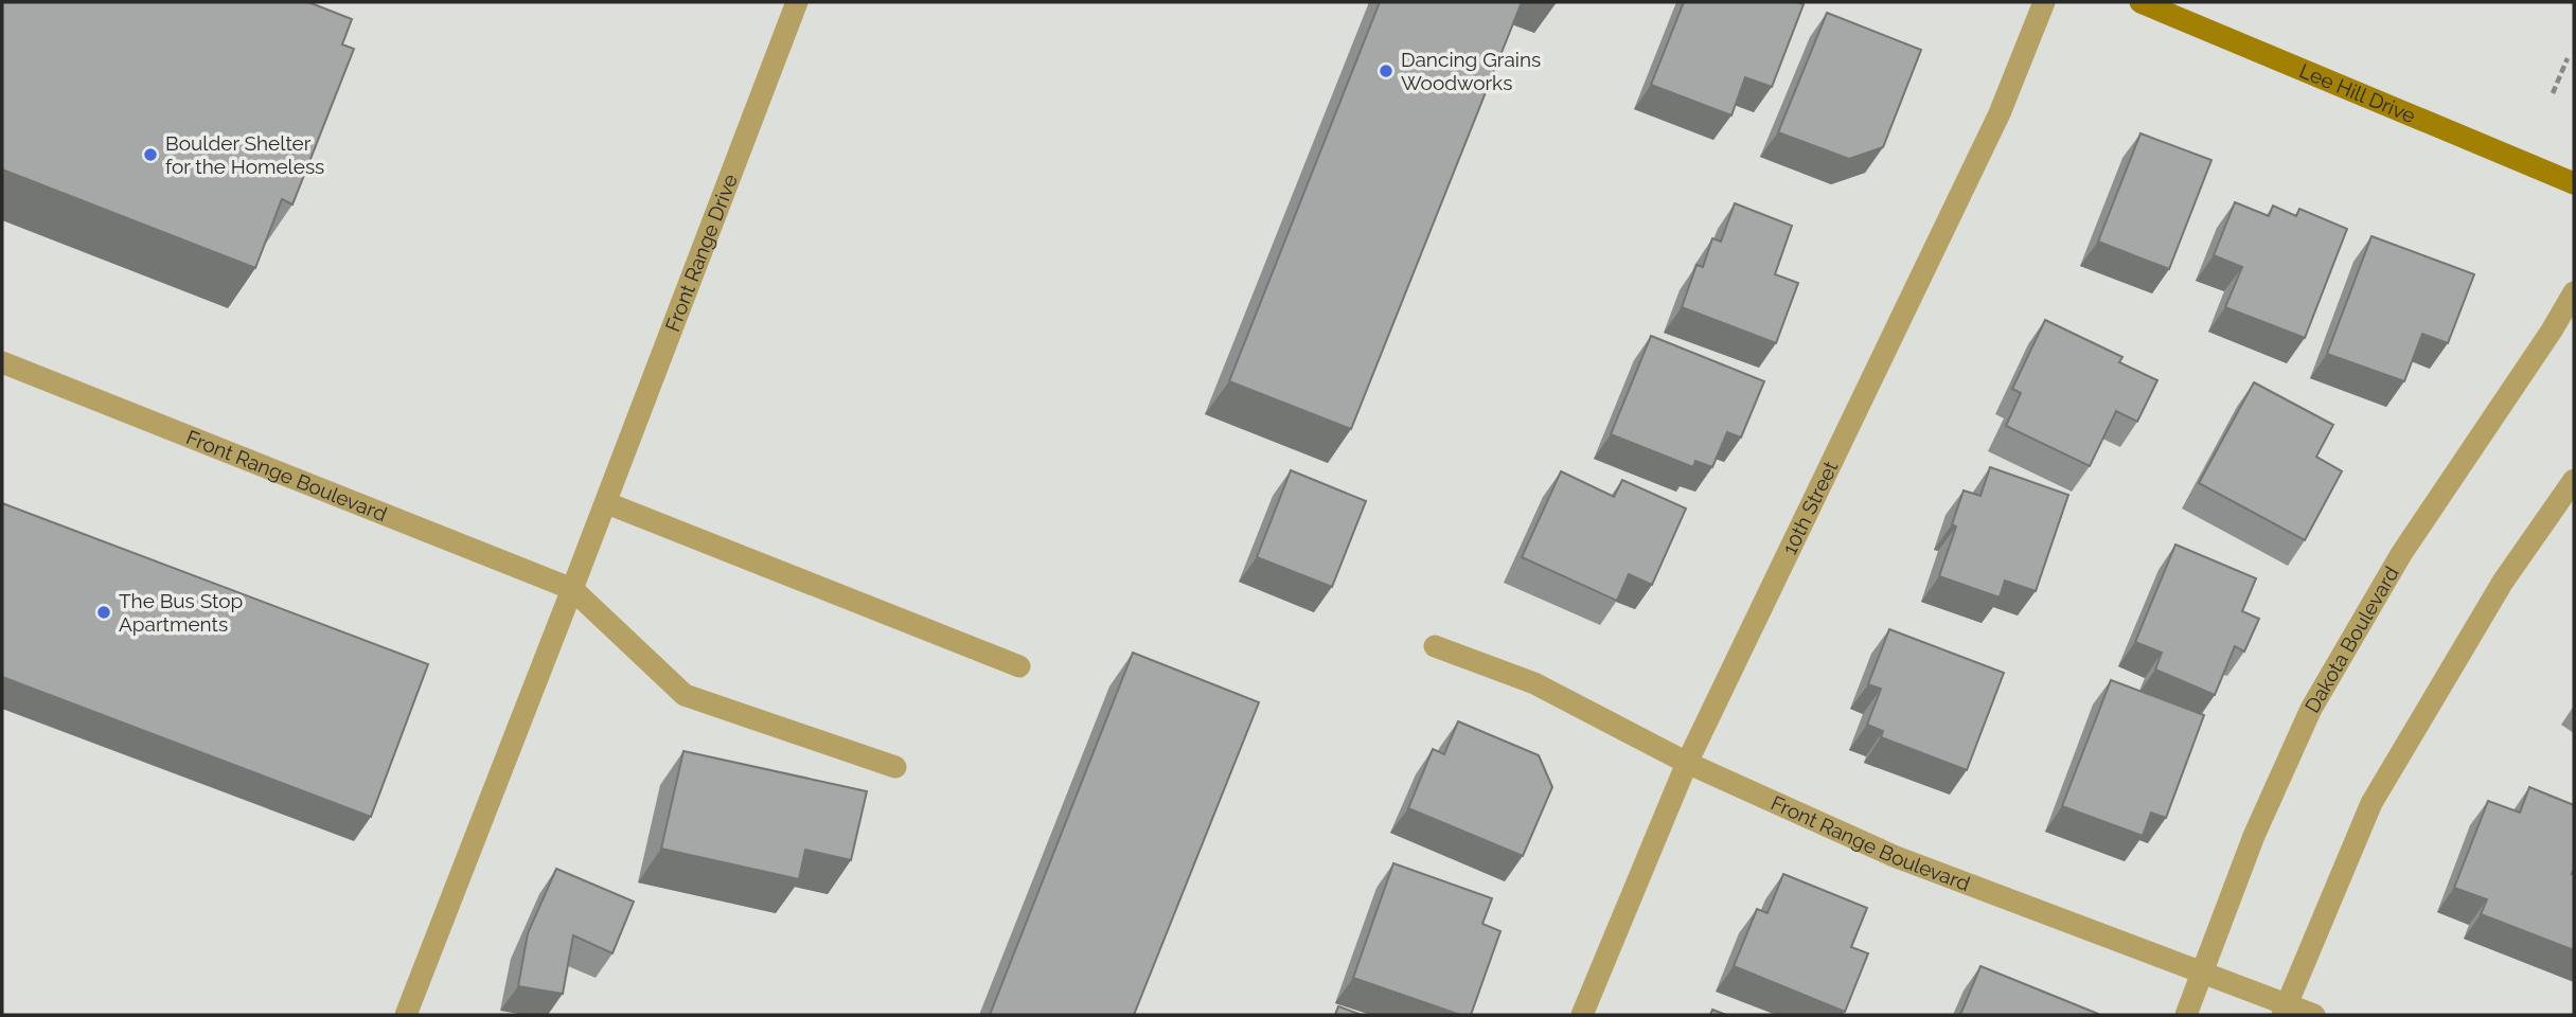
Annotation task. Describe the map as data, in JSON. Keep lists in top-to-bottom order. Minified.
{"streets":{"street":["Lee Hill Drive","Front Range Drive","Front Range Boulevard","10th Street","Dakota Boulevard"]},"crossings":[["Front Range Drive","Front Range Boulevard"],["Front Range Boulevard","10th Street"],["Front Range Boulevard","Dakota Boulevard"]],"places":["Dancing Grains Woodworks","Boulder Shelter for the Homeless","The Bus Stop Apartments"]}
